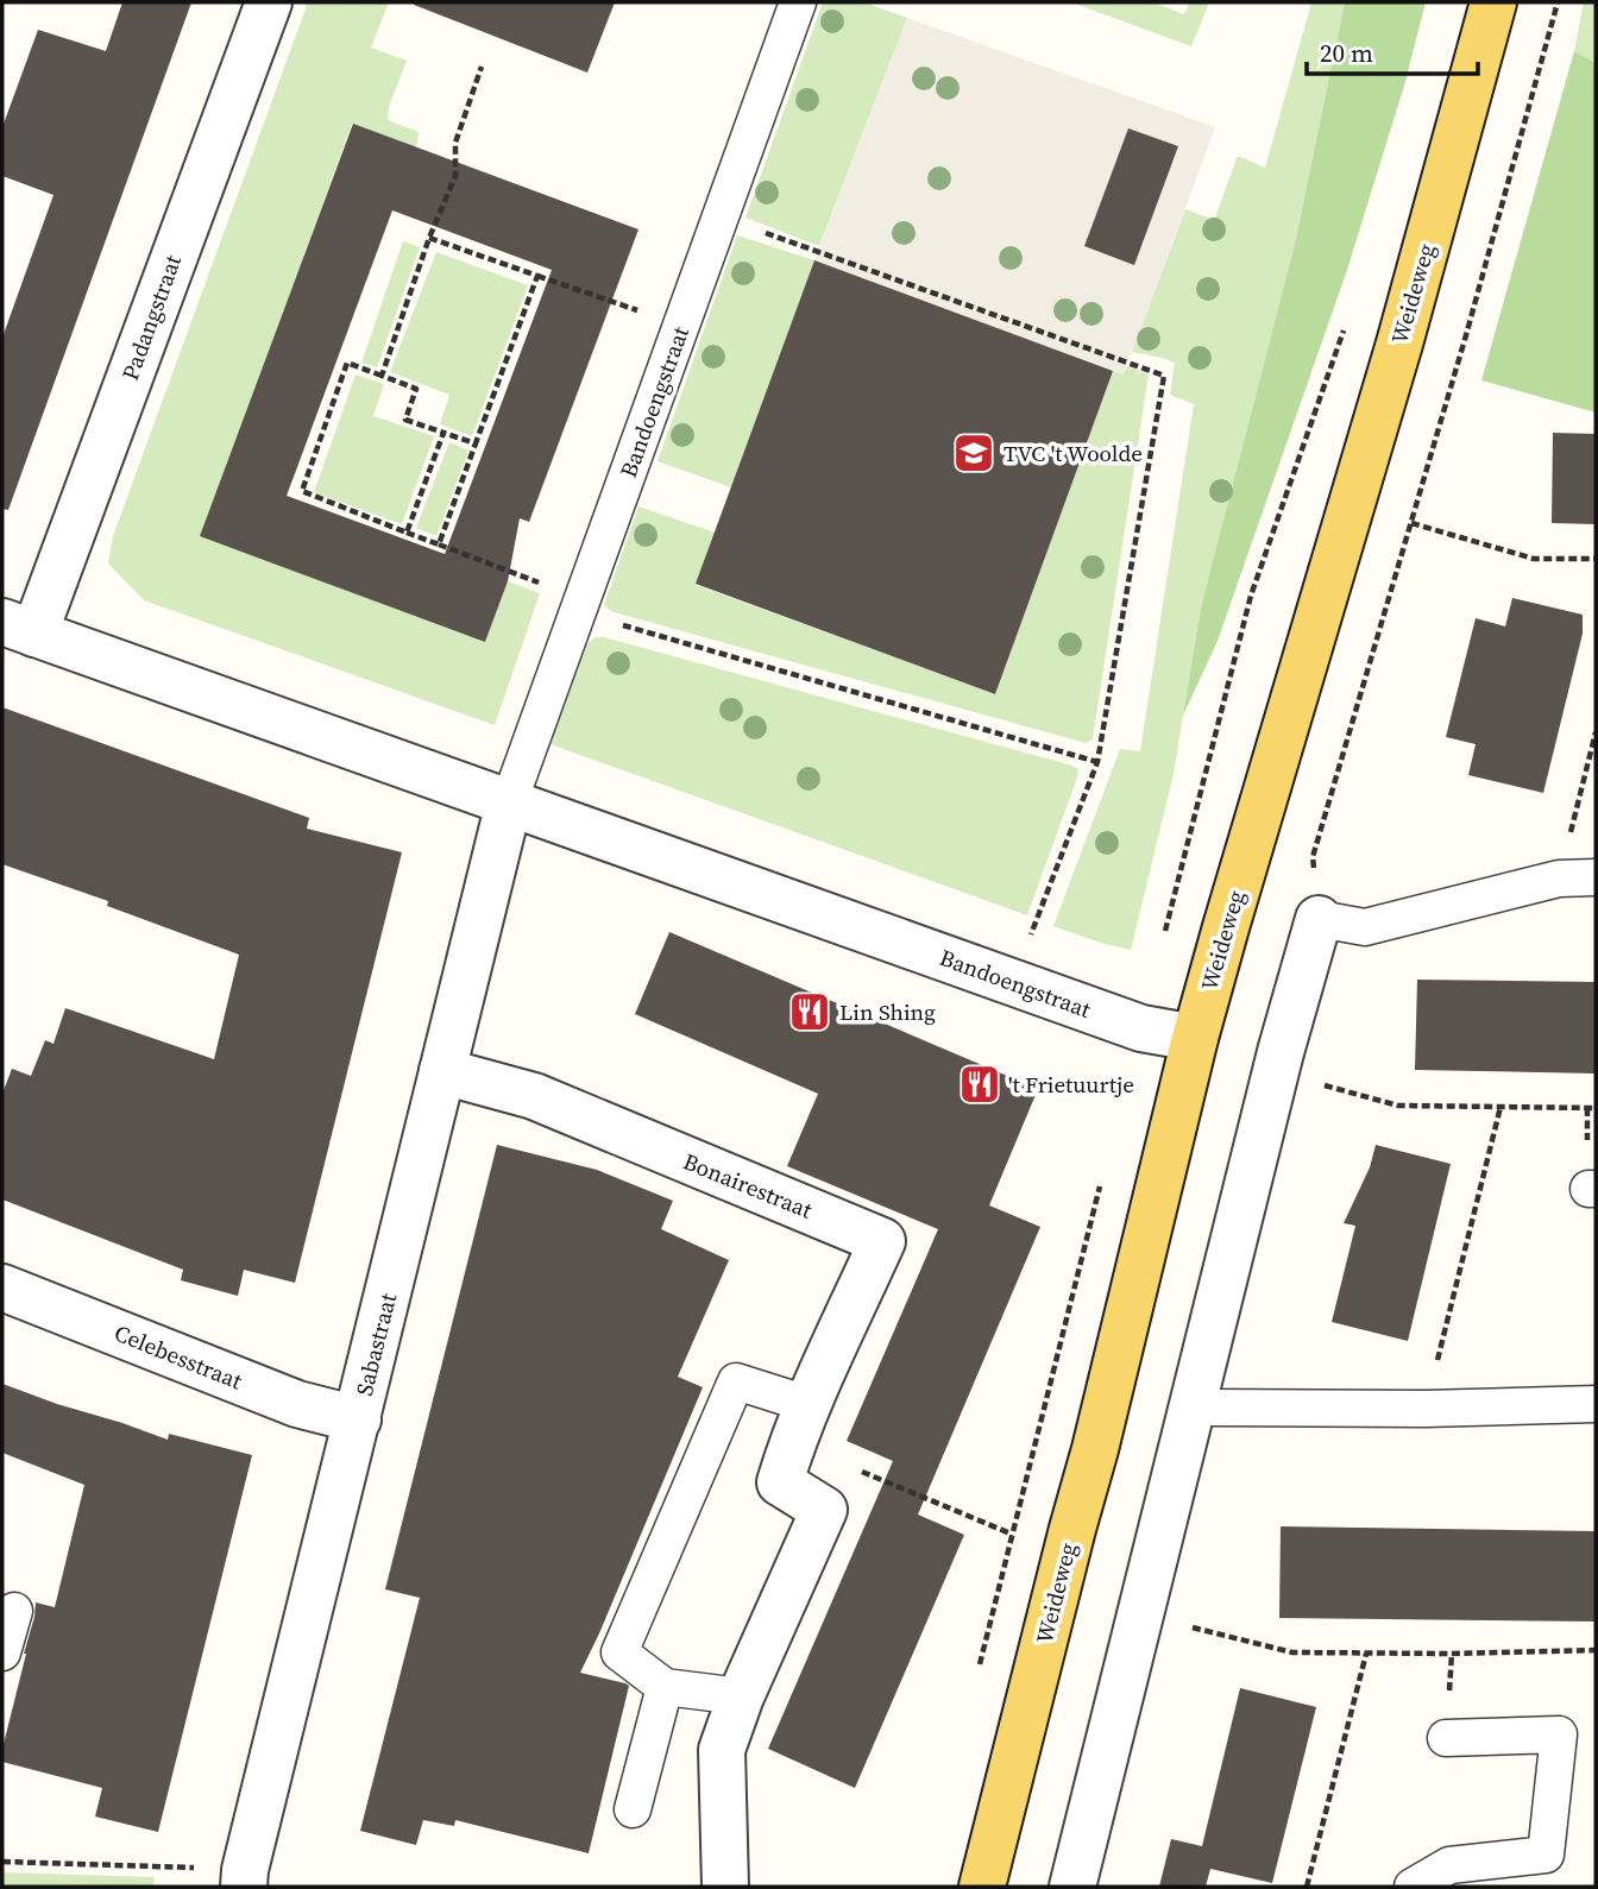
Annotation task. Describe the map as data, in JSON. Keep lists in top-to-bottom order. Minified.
{"streets":{"main road":["Weideweg"],"street":["Padangstraat","Bandoengstraat","Bonairestraat","Sabastraat","Celebesstraat"]},"crossings":[["Weideweg","Bandoengstraat"],["Padangstraat","Bandoengstraat"],["Bandoengstraat","Sabastraat"],["Bonairestraat","Sabastraat"],["Sabastraat","Celebesstraat"]],"places":{"school or university":["TVC 't Woolde"],"restaurant":["Lin Shing","'t Frietuurtje"]},"scale_bar":"20 m"}
